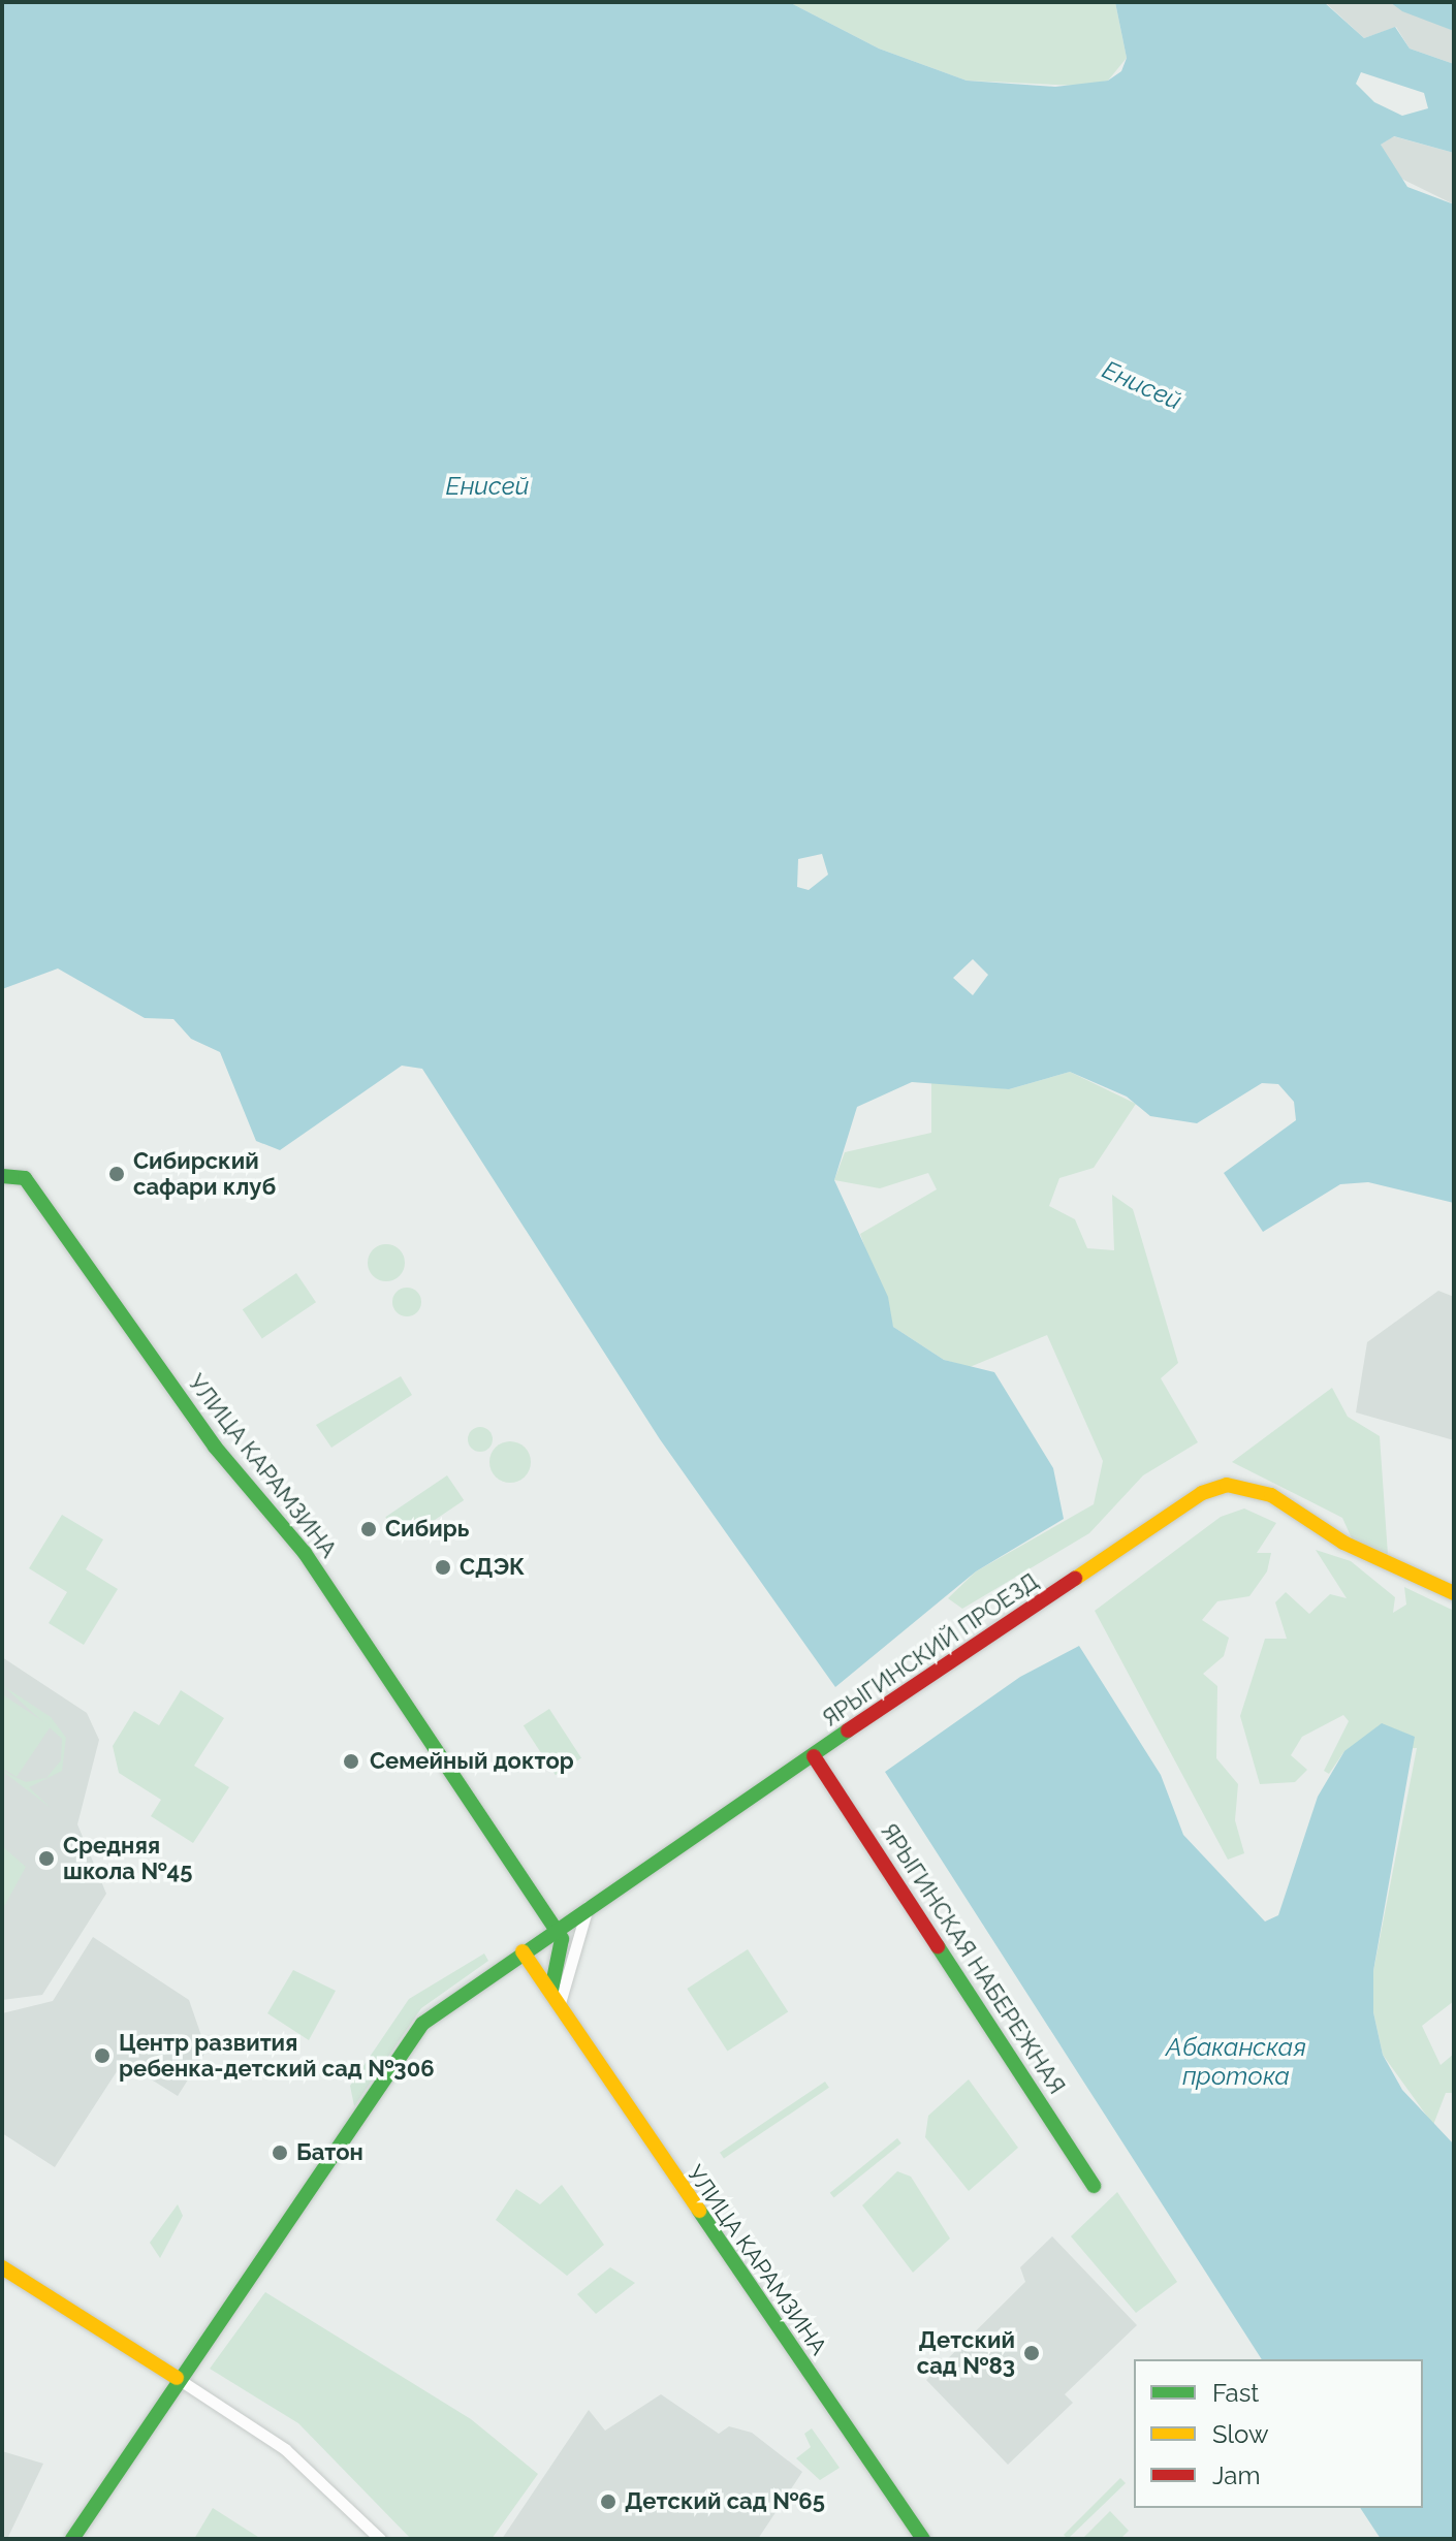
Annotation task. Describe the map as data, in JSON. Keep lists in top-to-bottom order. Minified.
{"streets":{"street":["УЛИЦА КАРАМЗИНА","ЯРЫГИНСКИЙ ПРОЕЗД","ЯРЫГИНСКАЯ НАБЕРЕЖНАЯ"]},"crossings":[["УЛИЦА КАРАМЗИНА","ЯРЫГИНСКИЙ ПРОЕЗД"],["ЯРЫГИНСКИЙ ПРОЕЗД","ЯРЫГИНСКАЯ НАБЕРЕЖНАЯ"]],"water":["Енисей","Абаканская протока"],"places":["Сибирский сафари клуб","Сибирь","СДЭК","Семейный доктор","Средняя школа №45","Центр развития ребенка-детский сад №306","Батон","Детский сад №83","Детский сад №65"],"legend":["Fast","Slow","Jam"]}
